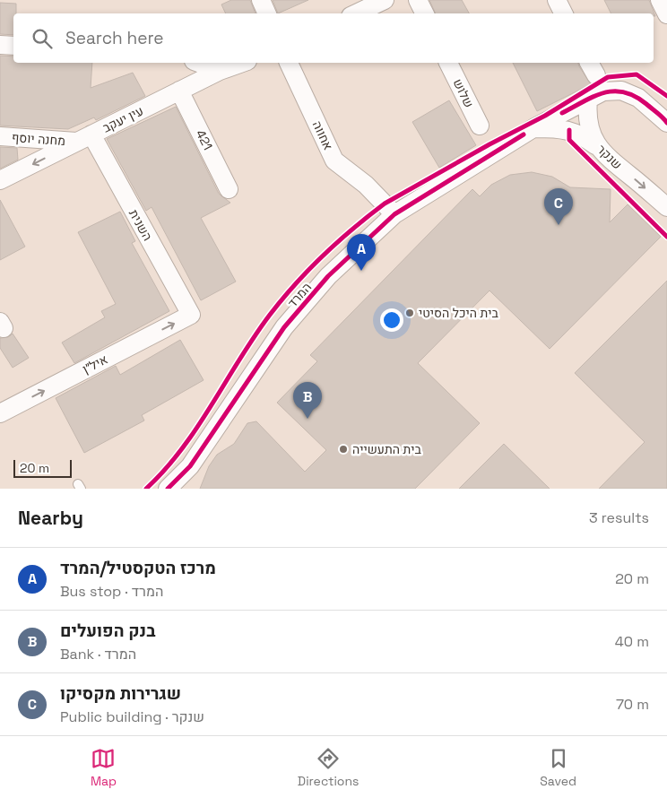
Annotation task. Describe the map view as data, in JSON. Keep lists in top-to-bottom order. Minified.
{"streets":{"street":["שלוש","עין יעקב","אחווה","מחנה יוסף","421","שנקר","השנית","המרד","איל״ן"]},"crossings":[["עין יעקב","מחנה יוסף"],["עין יעקב","421"],["עין יעקב","השנית"],["אחווה","המרד"],["מחנה יוסף","השנית"],["שנקר","המרד"],["השנית","איל״ן"]],"one_way":["שנקר","איל״ן"],"places":["בית היכל הסיטי","בית התעשייה"],"scale_bar":"20 m","page":{"search":"Search here","pins":["C","A","B"],"scale":"20 m","heading":["Nearby","3 results"],"list":[{"mark":"A","name":"מרכז הטקסטיל/המרד","note":"Bus stop · המרד","value":"20 m"},{"mark":"B","name":"בנק הפועלים","note":"Bank · המרד","value":"40 m"},{"mark":"C","name":"שגרירות מקסיקו","note":"Public building · שנקר","value":"70 m"}],"nav":["Map","Directions","Saved"]}}
